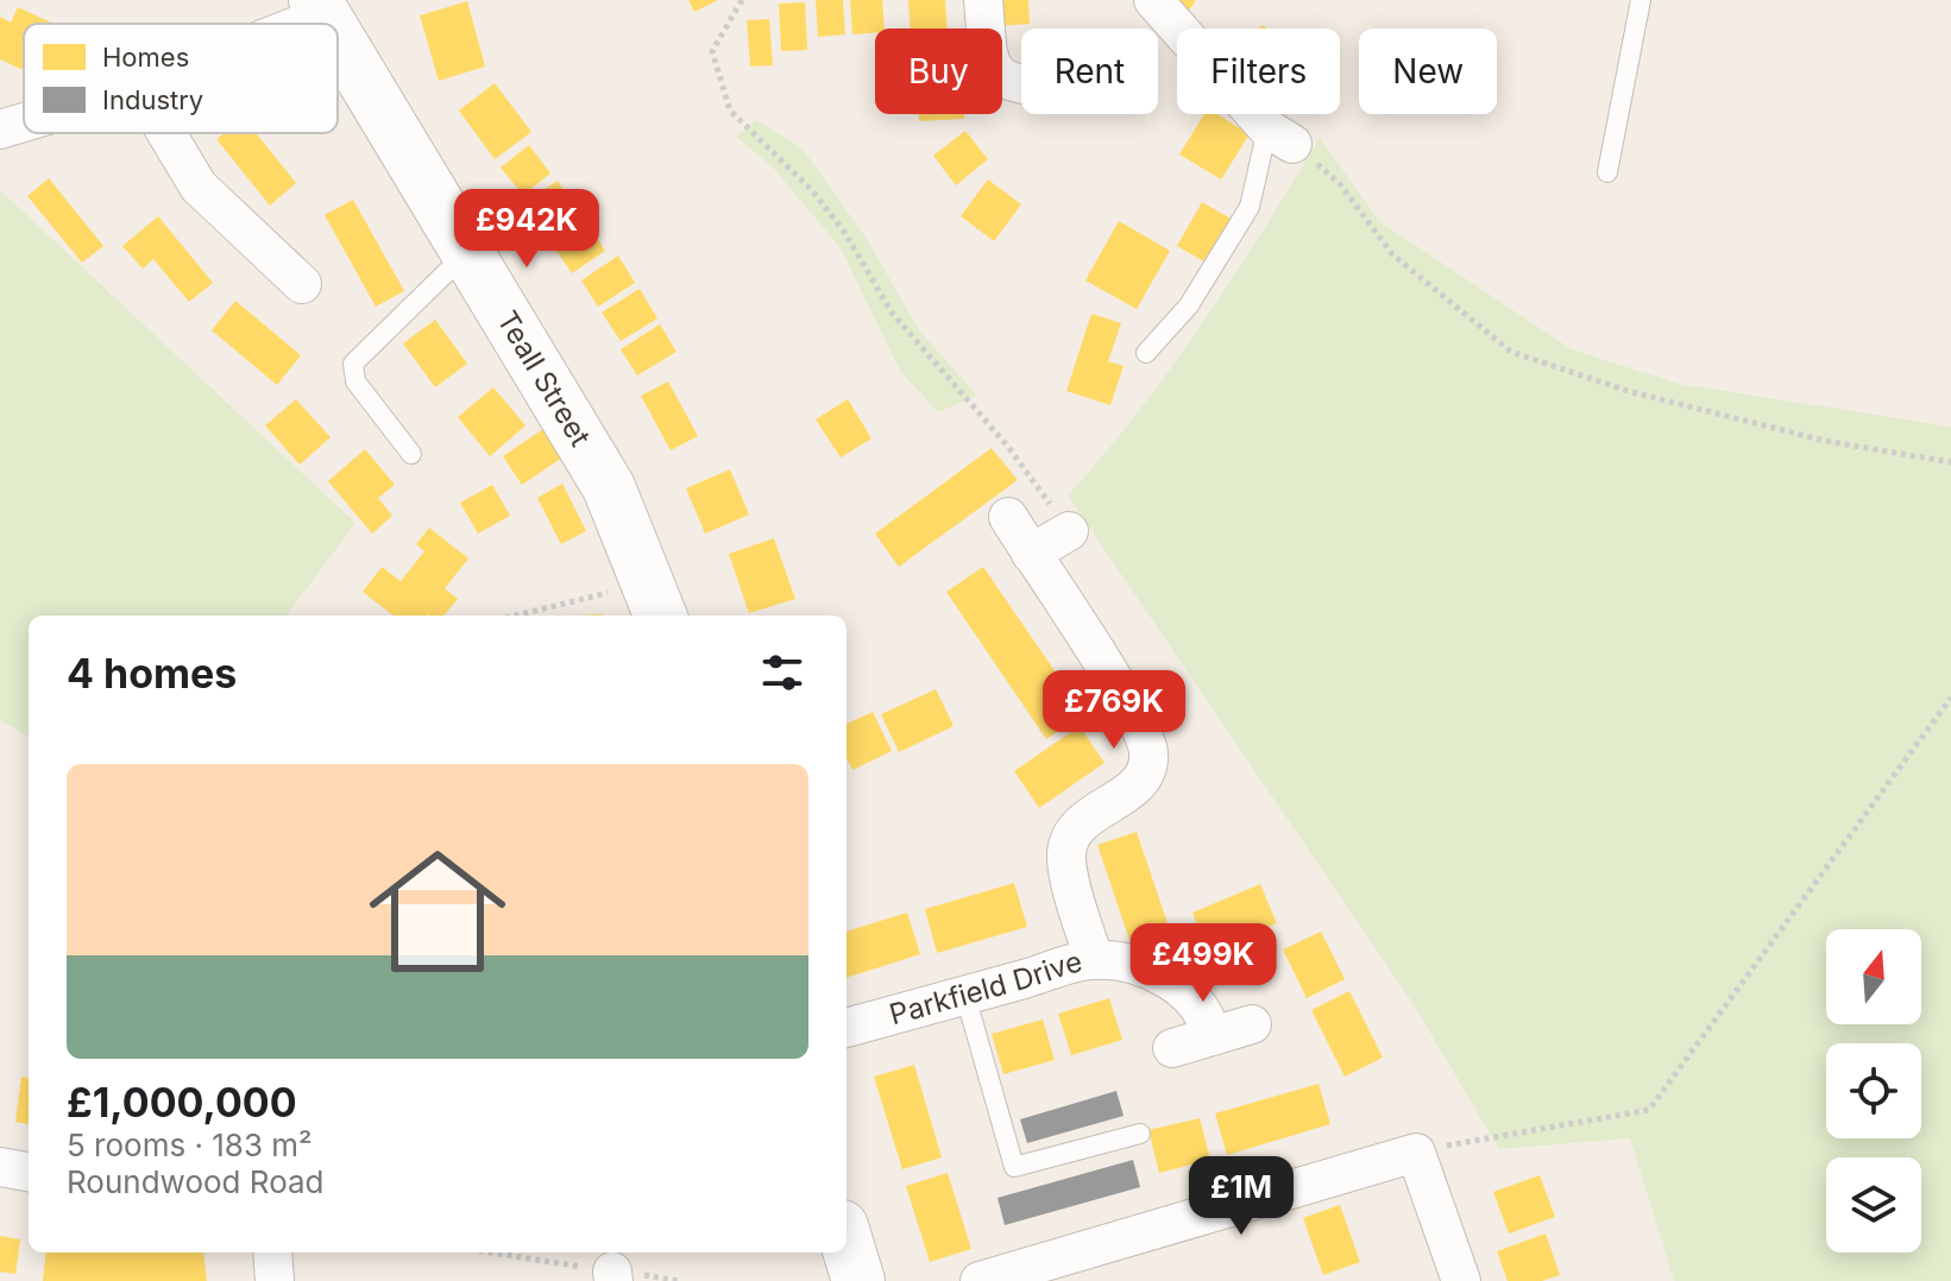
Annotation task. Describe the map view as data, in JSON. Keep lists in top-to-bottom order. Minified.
{"streets":{"street":["Teall Street","Parkfield Drive"]},"legend":["Homes","Industry"],"north":"top","page":{"chip":["Buy","Rent","Filters","New"],"price":["£942K","£769K","£499K","£1M"],"heading":"4 homes","list":[{"name":"£1,000,000","note":"5 rooms · 183 m² · Roundwood Road"}]}}
